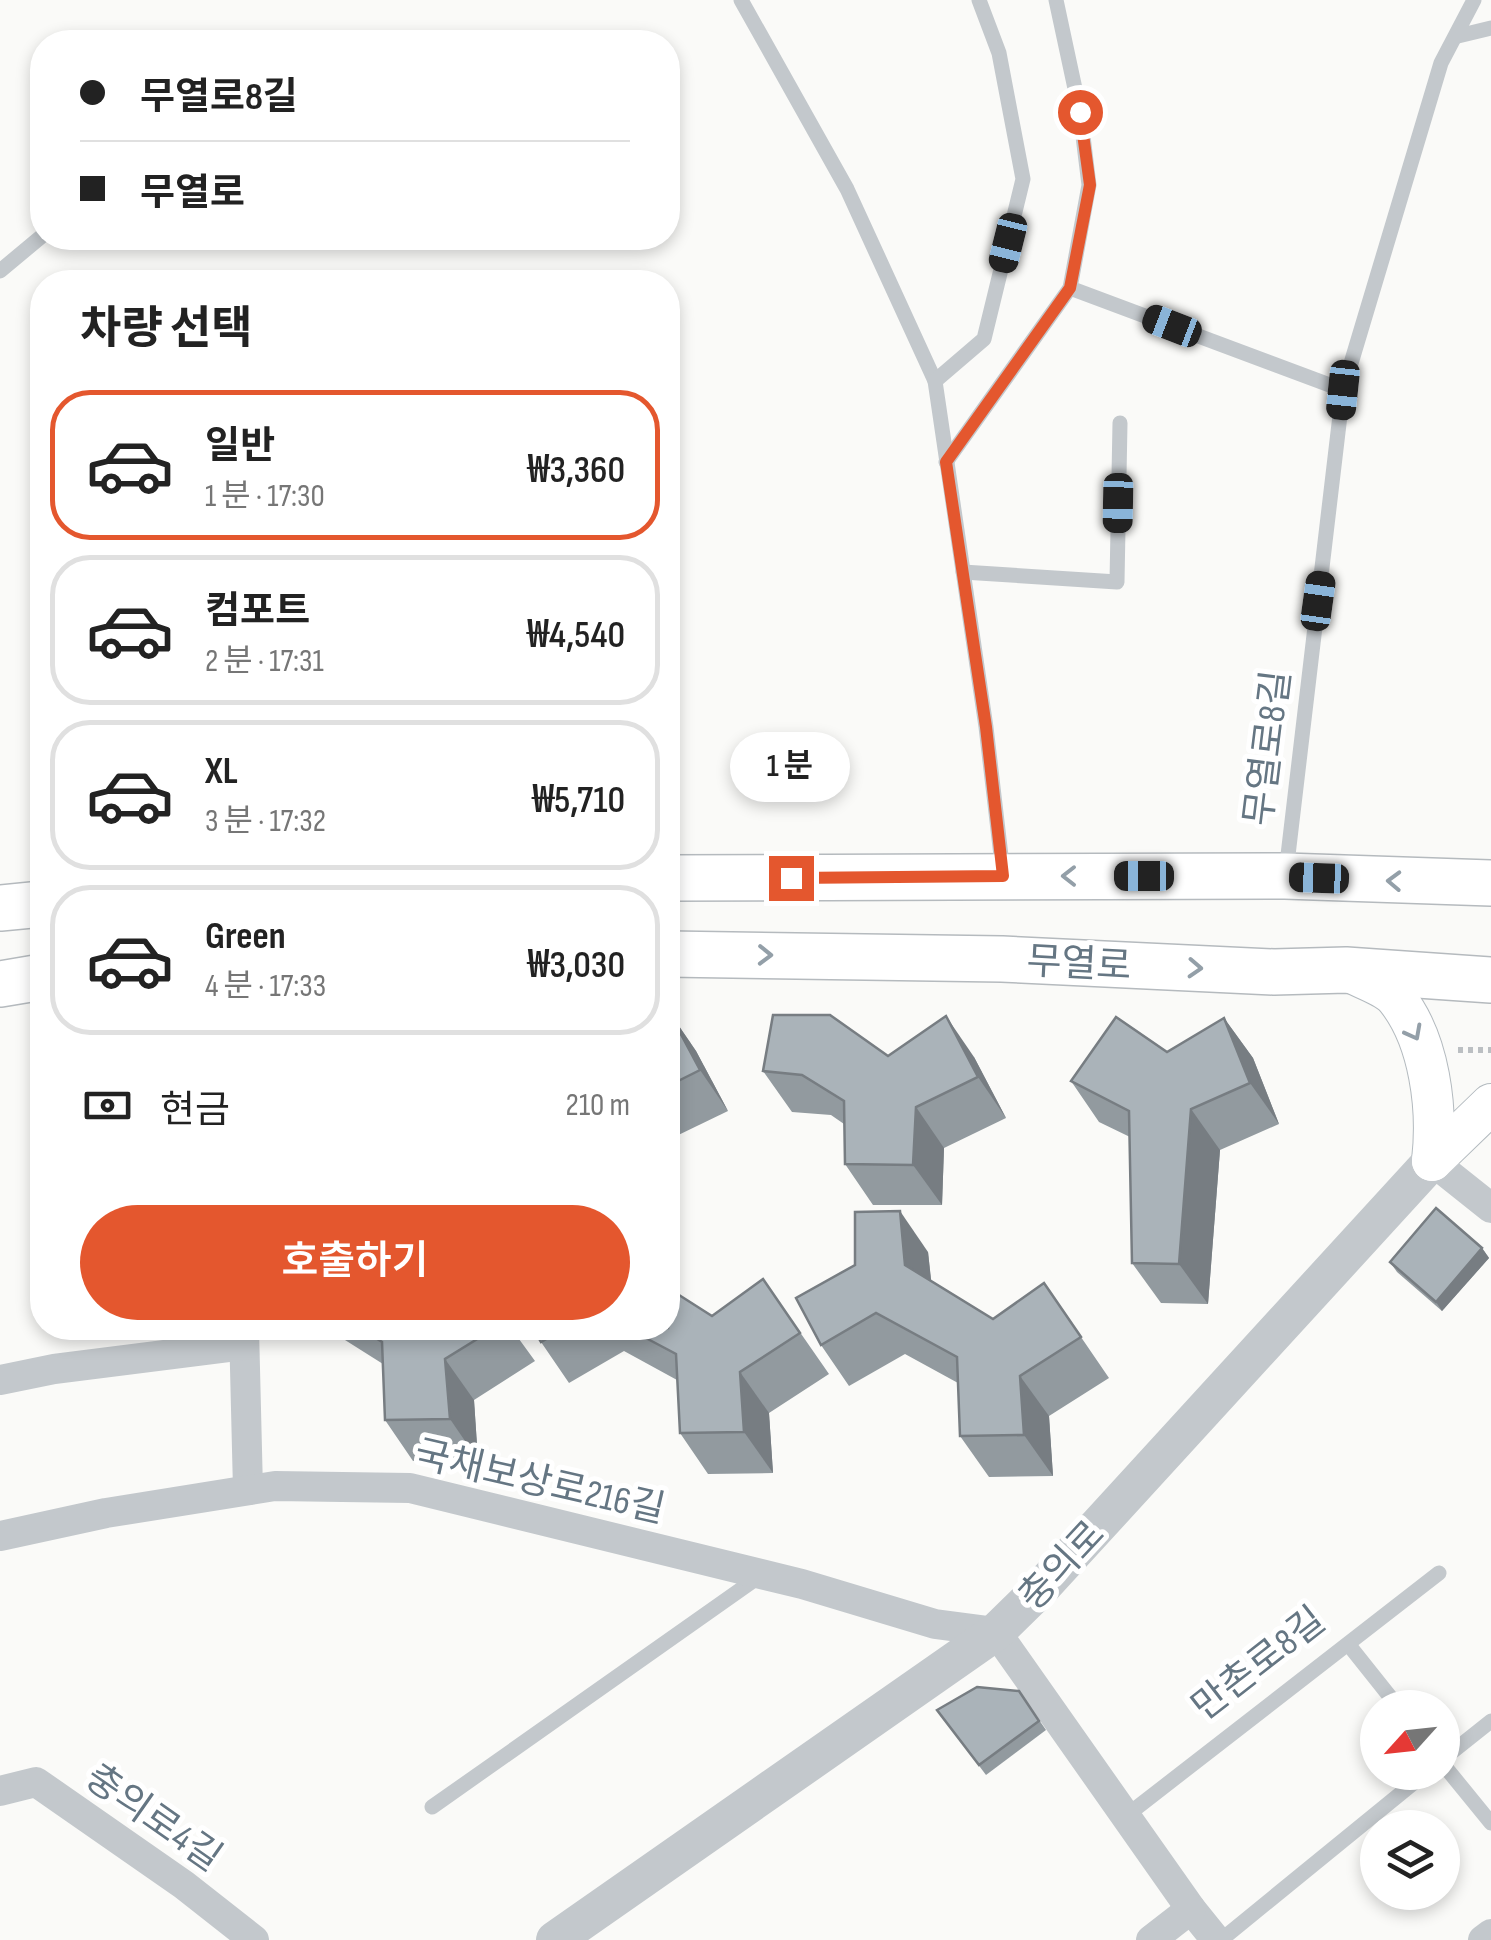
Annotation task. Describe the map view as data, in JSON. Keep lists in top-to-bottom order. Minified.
{"streets":{"main road":["무열로","충의로"],"street":["국채보상로216길","충의로4길"],"lane":["무열로8길","만촌로8길"]},"crossings":[["국채보상로216길","충의로"]],"north":"bottom left","page":{"banner":["무열로8길","무열로"],"heading":"차량 선택","list":[{"name":"일반","note":"1 분 · 17:30","value":"₩3,360"},{"name":"컴포트","note":"2 분 · 17:31","value":"₩4,540"},{"name":"XL","note":"3 분 · 17:32","value":"₩5,710"},{"name":"Green","note":"4 분 · 17:33","value":"₩3,030"}],"bubble":"1 분","pay":["현금","210 m"],"buttons":"호출하기"}}
